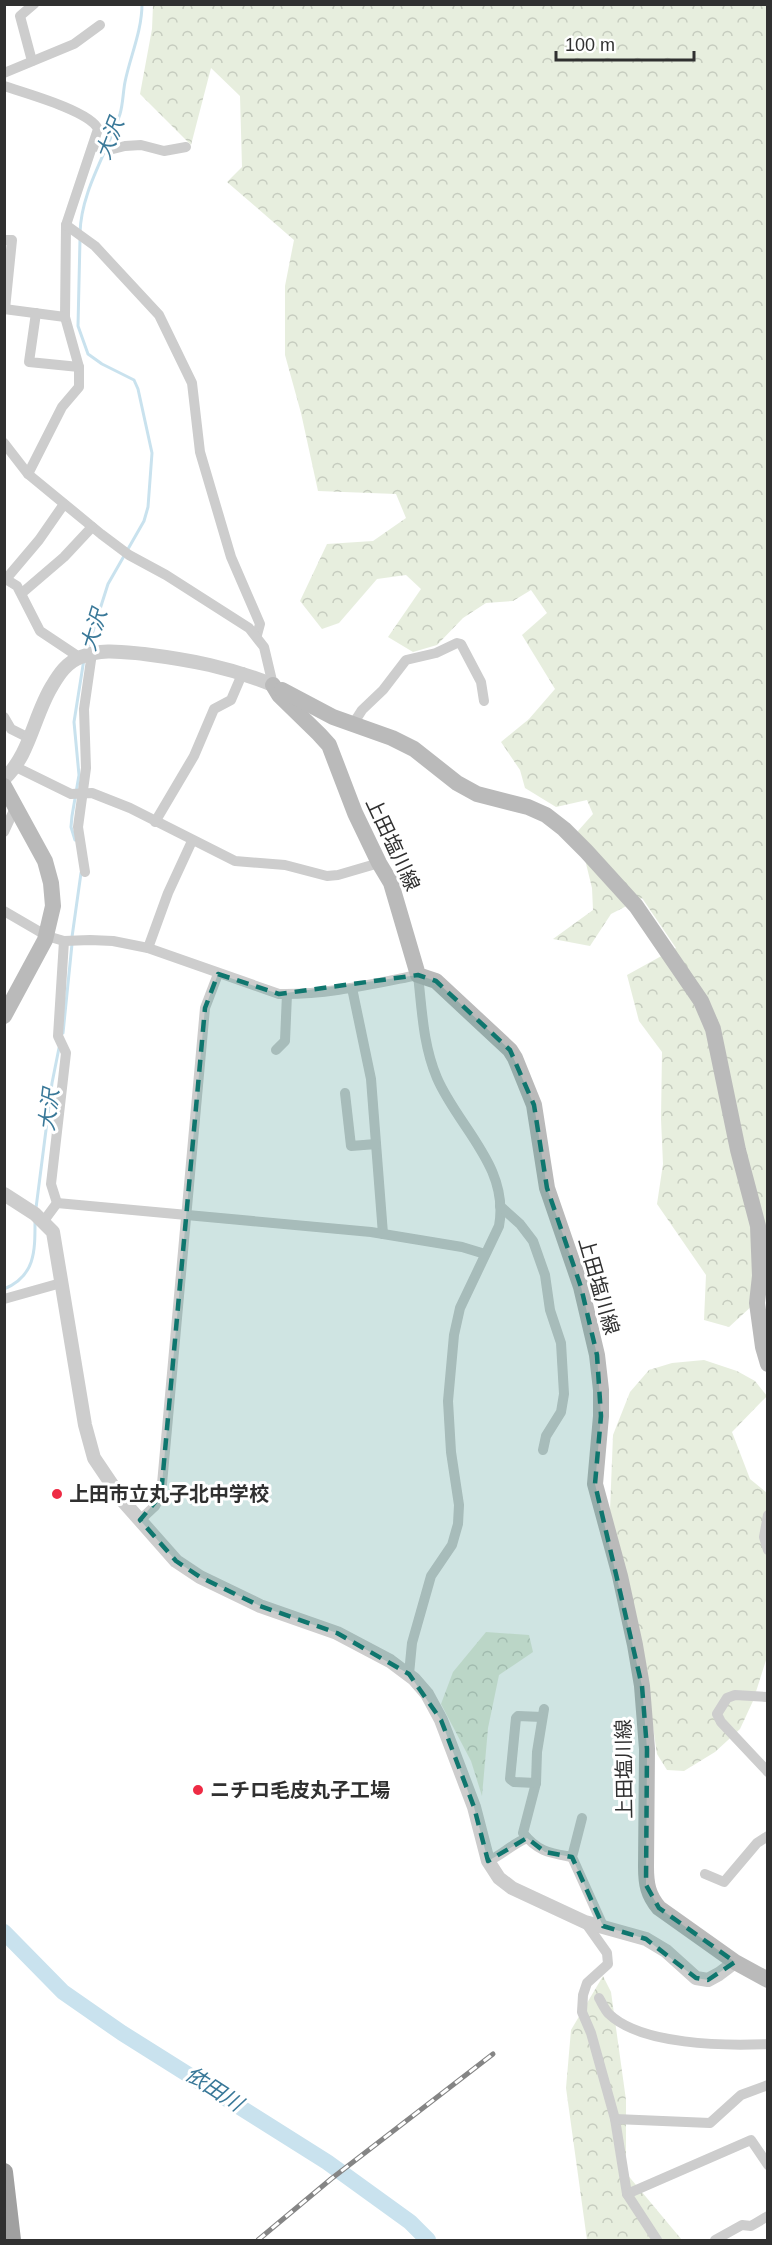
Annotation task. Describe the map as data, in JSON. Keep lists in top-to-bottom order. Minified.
{"streets":{"main road":["上田塩川線"]},"water":["大沢","依田川"],"places":["上田市立丸子北中学校","ニチロ毛皮丸子工場"],"scale_bar":"100 m"}
